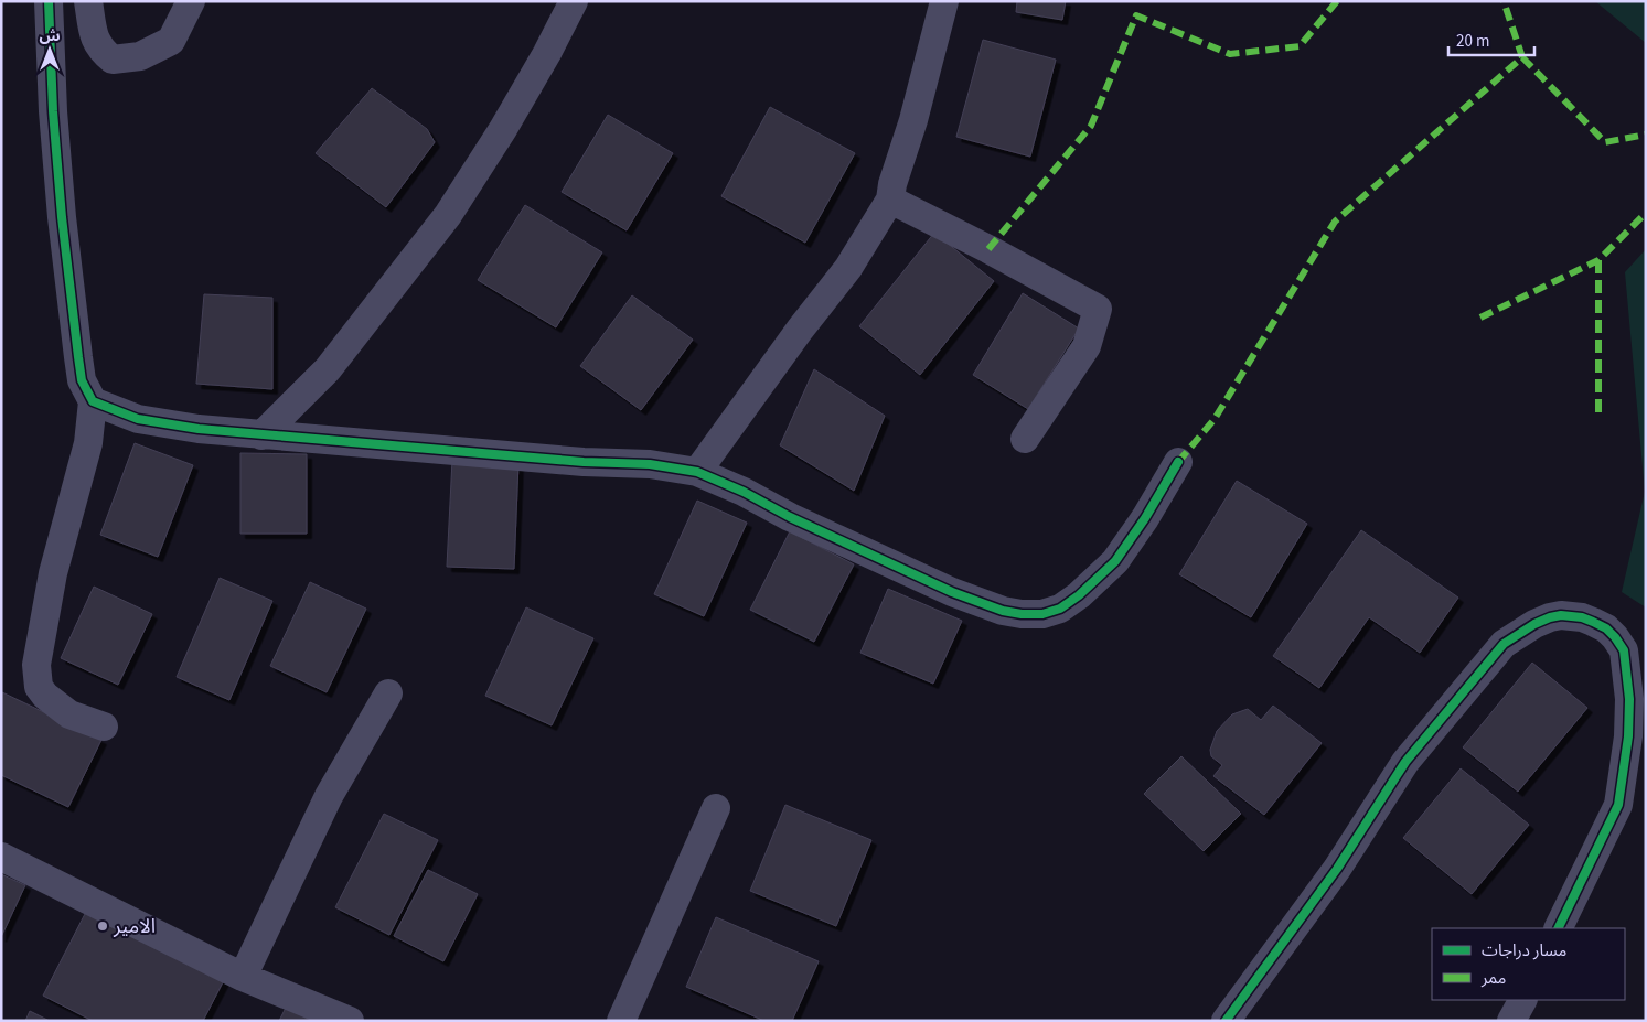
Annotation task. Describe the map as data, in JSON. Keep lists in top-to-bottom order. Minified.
{"places":["الامير"],"legend":["مسار دراجات","ممر"],"scale_bar":"20 m","north":"top"}
